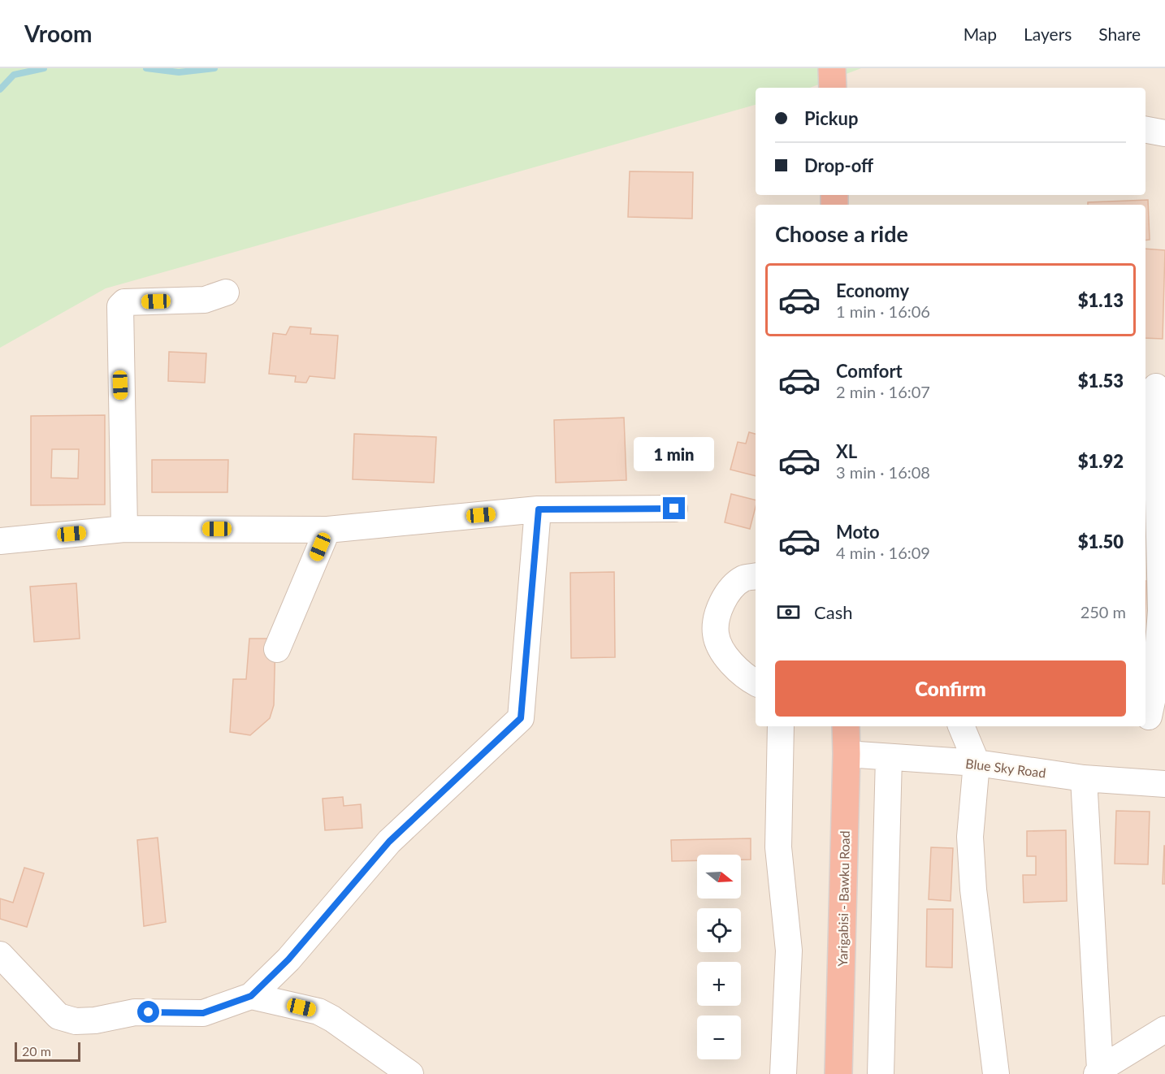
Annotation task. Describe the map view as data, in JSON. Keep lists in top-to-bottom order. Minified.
{"streets":{"highway":["Yarigabisi - Bawku Road"],"street":["Blue Sky Road"]},"crossings":[["Blue Sky Road","Yarigabisi - Bawku Road"]],"scale_bar":"20 m","north":"right","page":{"header":"Vroom","nav":["Map","Layers","Share"],"banner":["Pickup","Drop-off"],"heading":"Choose a ride","list":[{"name":"Economy","note":"1 min · 16:06","value":"$1.13"},{"name":"Comfort","note":"2 min · 16:07","value":"$1.53"},{"name":"XL","note":"3 min · 16:08","value":"$1.92"},{"name":"Moto","note":"4 min · 16:09","value":"$1.50"}],"bubble":"1 min","pay":["Cash","250 m"],"buttons":"Confirm","map_buttons":["+","−"],"scale":"20 m"}}
